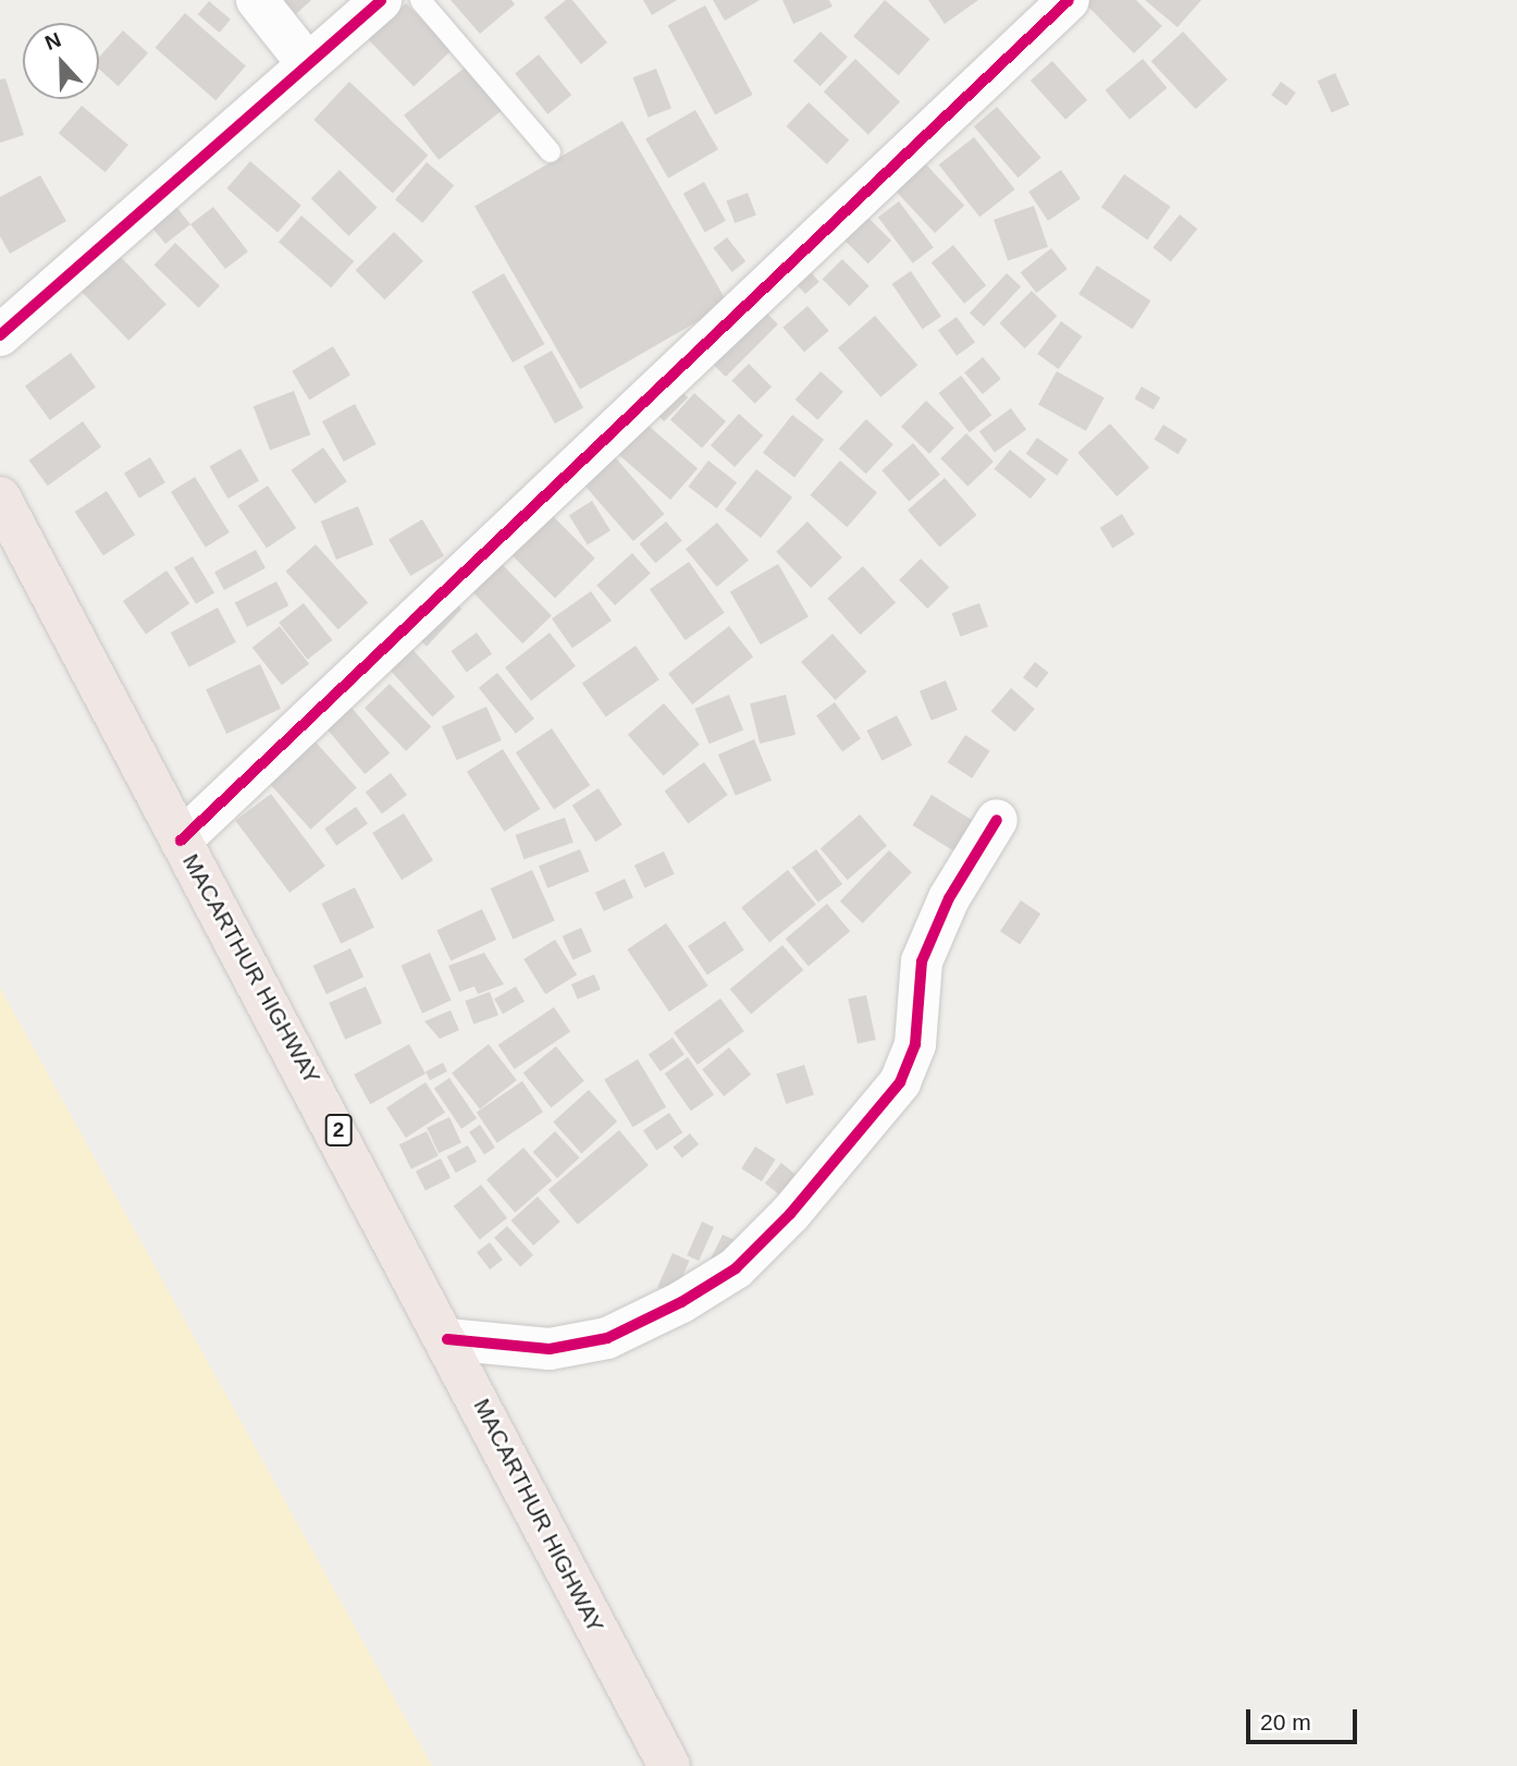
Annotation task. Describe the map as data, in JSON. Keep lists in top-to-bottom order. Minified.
{"streets":{"highway":["MACARTHUR HIGHWAY","2"]},"scale_bar":"20 m","north":"top"}
